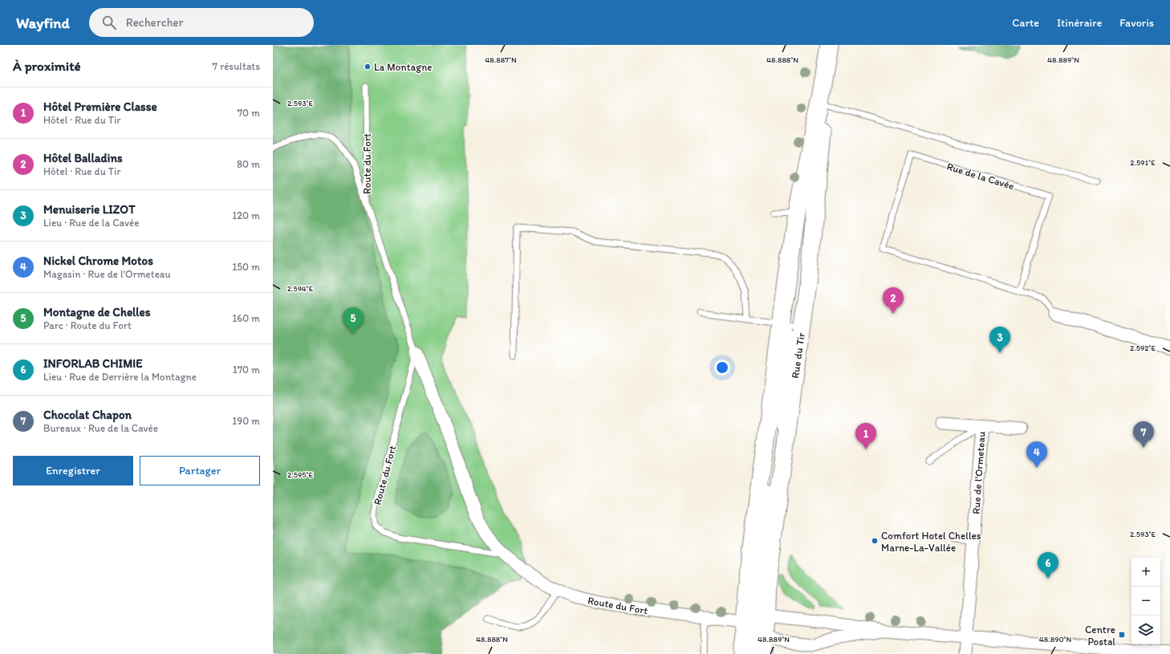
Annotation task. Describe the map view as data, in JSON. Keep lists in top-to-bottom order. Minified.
{"streets":{"main road":["Rue du Tir"],"street":["Route du Fort","Rue de l'Ormeteau"],"lane":["Rue de la Cavée"]},"crossings":[["Route du Fort","Rue du Tir"]],"places":{"other":["La Montagne","Comfort Hotel Chelles Marne-La-Vallée"],"transit":["Centre Postal"]},"page":{"header":"Wayfind","search":"Rechercher","nav":["Carte","Itinéraire","Favoris"],"heading":["À proximité","7 résultats"],"list":[{"mark":"1","name":"Hôtel Première Classe","note":"Hôtel · Rue du Tir","value":"70 m"},{"mark":"2","name":"Hôtel Balladins","note":"Hôtel · Rue du Tir","value":"80 m"},{"mark":"3","name":"Menuiserie LIZOT","note":"Lieu · Rue de la Cavée","value":"120 m"},{"mark":"4","name":"Nickel Chrome Motos","note":"Magasin · Rue de l'Ormeteau","value":"150 m"},{"mark":"5","name":"Montagne de Chelles","note":"Parc · Route du Fort","value":"160 m"},{"mark":"6","name":"INFORLAB CHIMIE","note":"Lieu · Rue de Derrière la Montagne","value":"170 m"},{"mark":"7","name":"Chocolat Chapon","note":"Bureaux · Rue de la Cavée","value":"190 m"}],"pins":["2","5","3","7","1","4","6"],"buttons":["Enregistrer","Partager"],"map_buttons":["+","−"]},"coordinates":["48.887°N","48.888°N","48.889°N","2.593°E","2.591°E","2.594°E","2.592°E","2.595°E","48.890°N"]}
